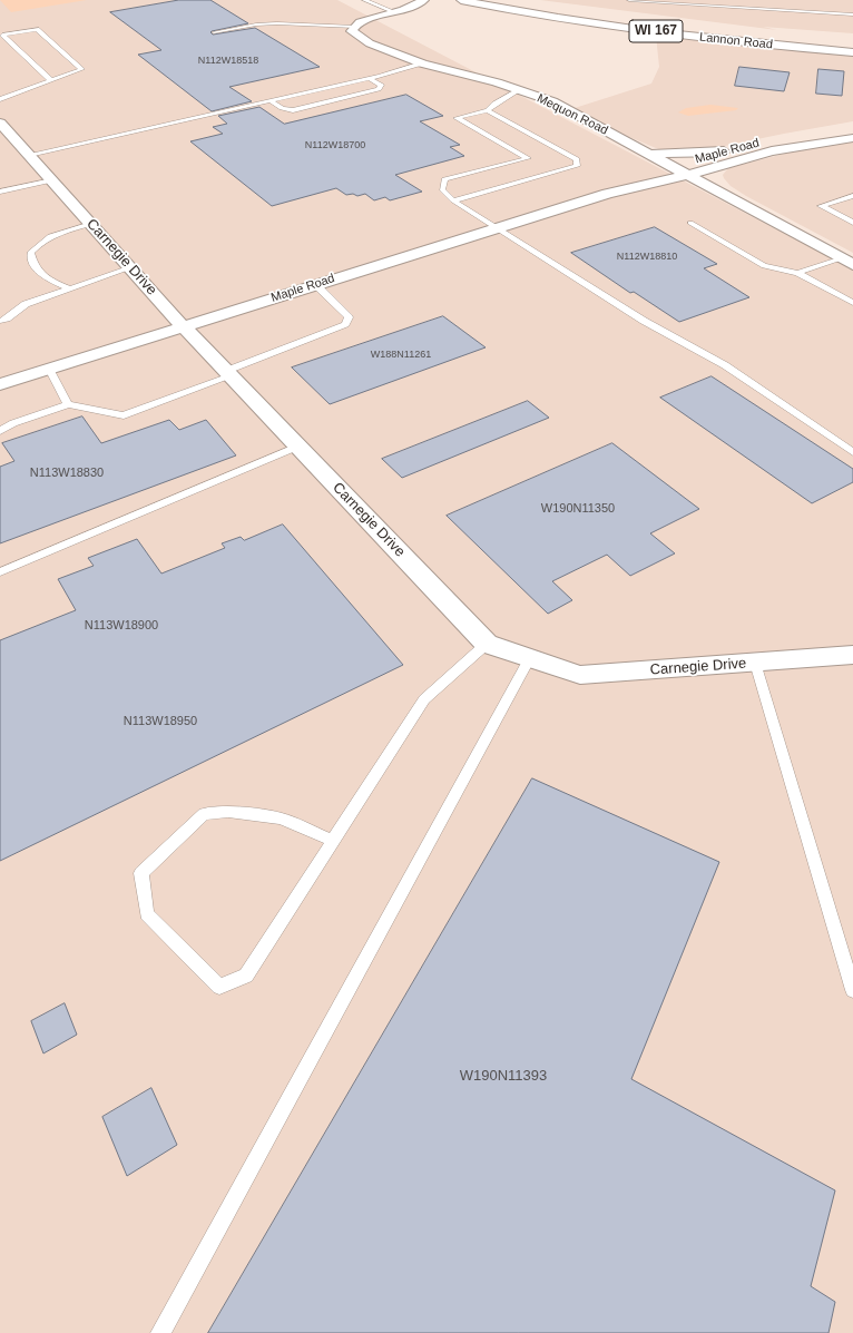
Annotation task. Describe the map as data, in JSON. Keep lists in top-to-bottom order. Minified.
{"streets":{"street":["WI 167","Lannon Road","Mequon Road","Maple Road","Carnegie Drive"]},"crossings":[["Mequon Road","Maple Road"],["Maple Road","Carnegie Drive"]],"house_numbers":["N112W18518","N112W18700","N112W18810","W188N11261","N113W18830","W190N11350","N113W18900","N113W18950","W190N11393"]}
